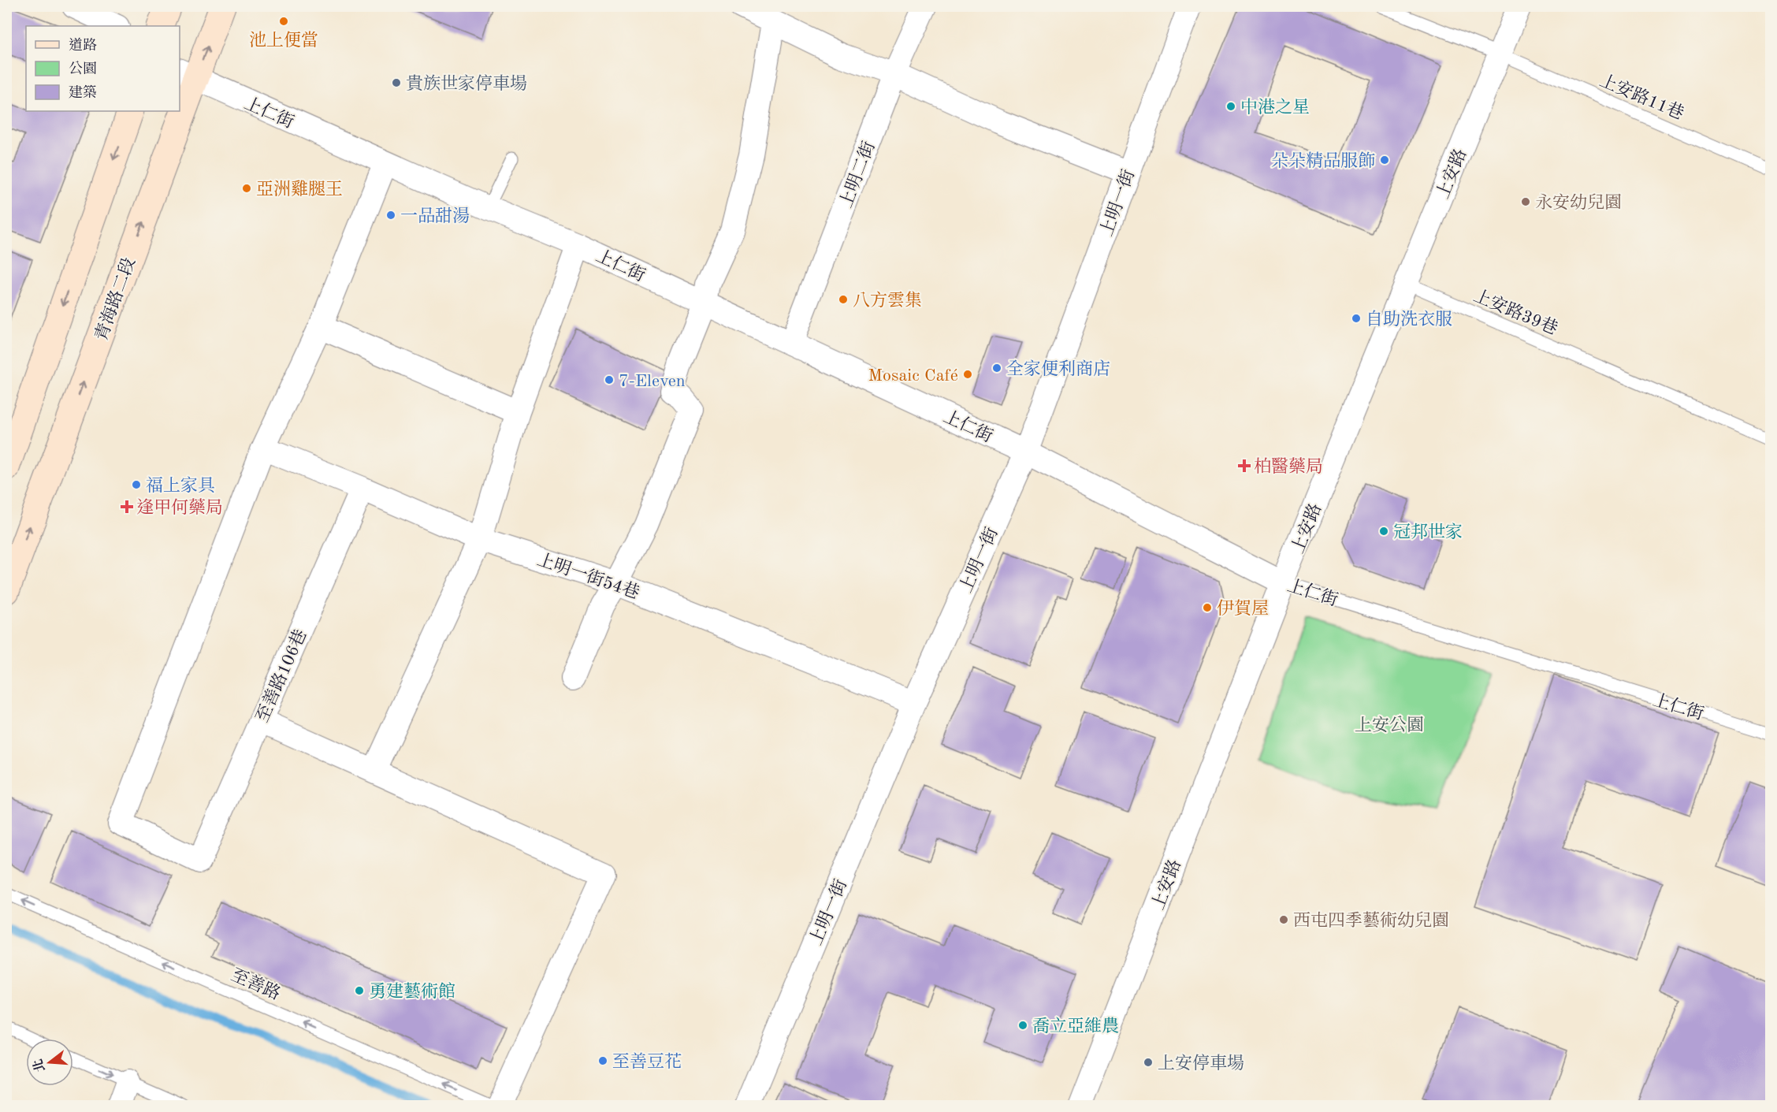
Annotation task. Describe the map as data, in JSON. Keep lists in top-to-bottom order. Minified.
{"streets":{"main road":["青海路二段"],"street":["上仁街","上安路","上明二街","上明一街","上明一街54巷","至善路106巷"],"lane":["上安路11巷","上安路39巷","至善路"]},"crossings":[["上安路11巷","上安路"],["上仁街","上安路"],["上仁街","上明二街"],["上仁街","上明一街"],["上仁街","青海路二段"],["上安路","上安路39巷"],["上明一街","上明一街54巷"],["上明一街54巷","至善路106巷"]],"one_way":["至善路"],"parks":["上安公園"],"places":{"other":["池上便當","貴族世家停車場","中港之星","朵朵精品服飾","亞洲雞腿王","永安幼兒園","一品甜湯","八方雲集","自助洗衣服","全家便利商店","Mosaic Café","7-Eleven","福上家具","冠邦世家","伊賀屋","西屯四季藝術幼兒園","勇建藝術館","喬立亞維農","至善豆花","上安停車場"],"health":["柏醫藥局","逢甲何藥局"]},"legend":["道路","公園","建築"],"north":"left"}
